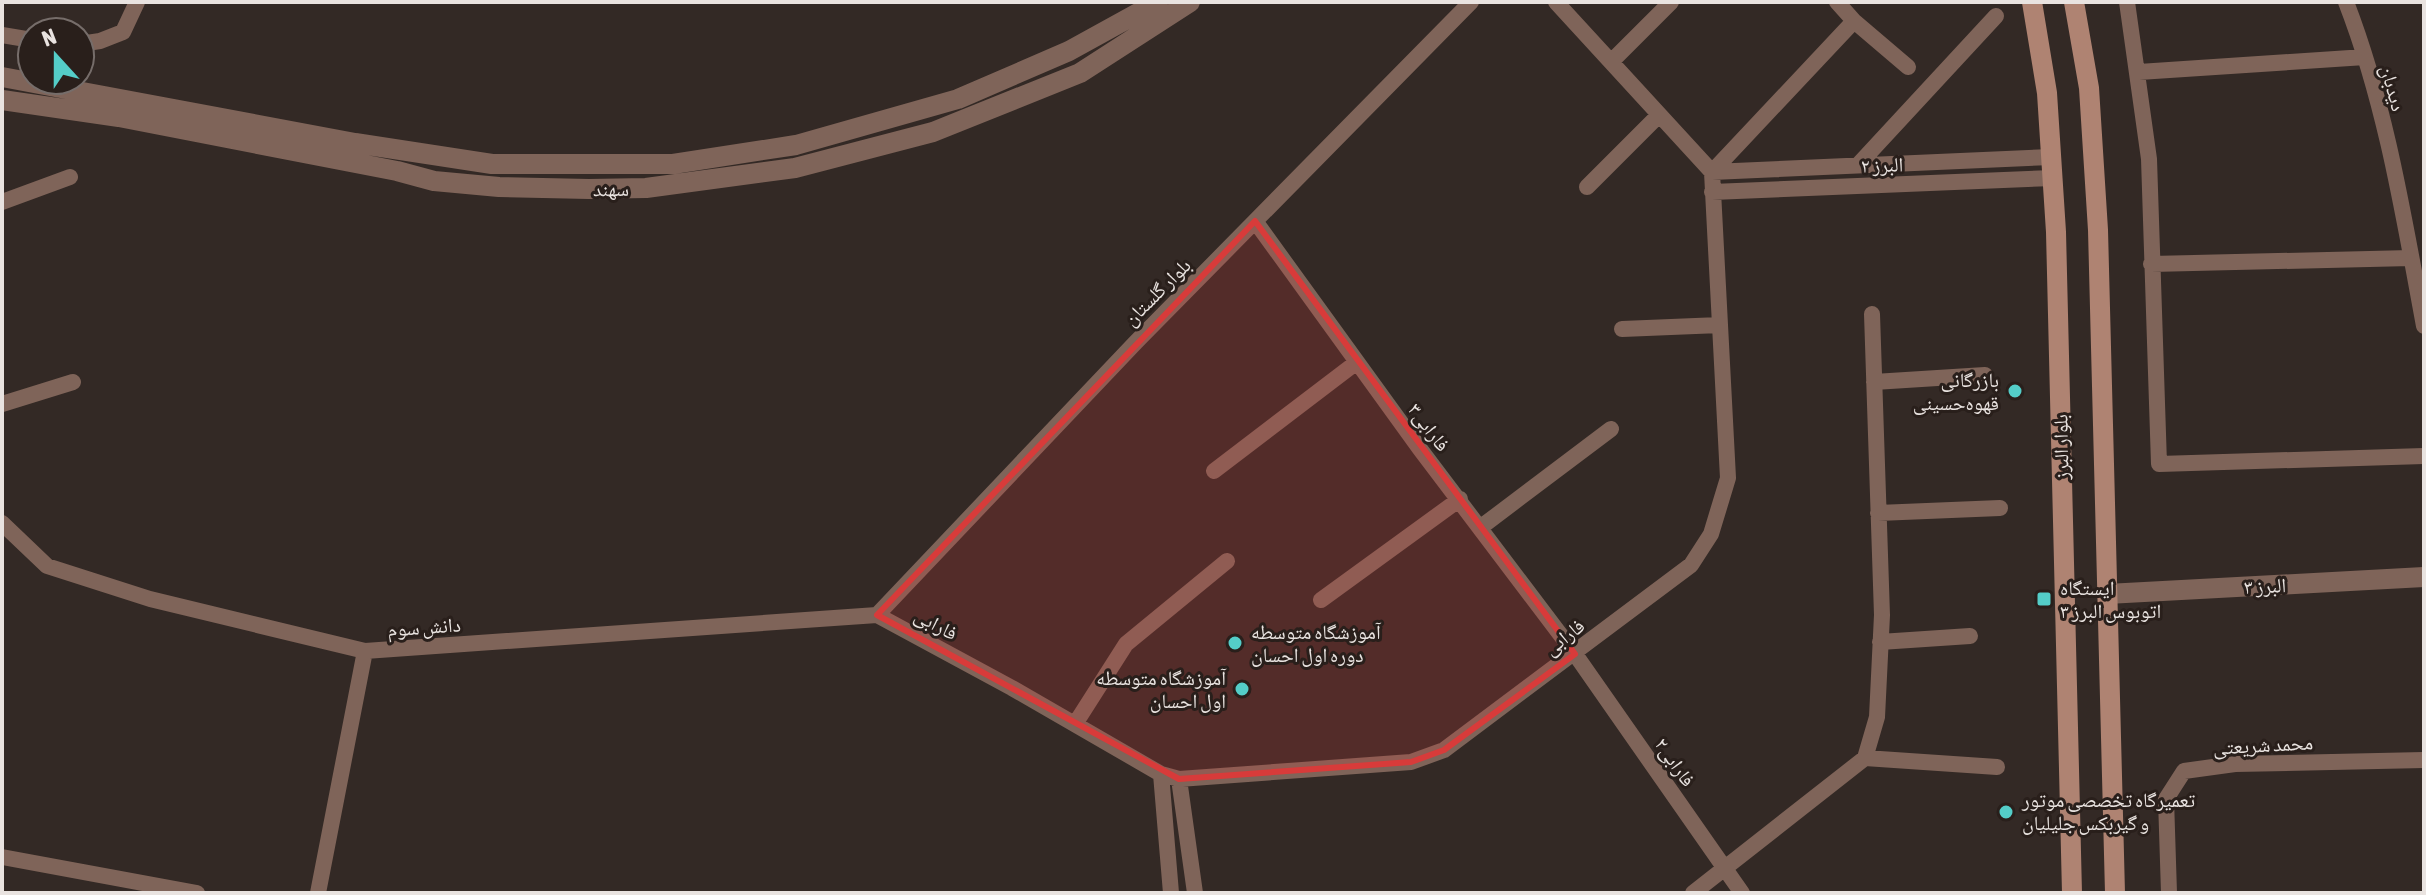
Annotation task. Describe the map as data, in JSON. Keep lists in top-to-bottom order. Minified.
{"streets":{"main road":["بلوار البرز"],"street":["دیدبان","البرز ۲","سهند","بلوار گلستان","فارابی۳","البرز ۳","فارابی","دانش سوم","محمد شریعتی","فارابی۲"]},"crossings":[["البرز ۲","بلوار البرز"],["البرز ۲","فارابی"],["بلوار گلستان","فارابی۳"],["بلوار گلستان","فارابی"],["بلوار گلستان","دانش سوم"],["فارابی۳","فارابی"],["فارابی۳","فارابی۲"],["فارابی","دانش سوم"],["فارابی","فارابی۲"]],"places":{"other":["بازرگانی قهوه‌حسینی","آموزشگاه متوسطه دوره اول احسان","آموزشگاه متوسطه اول احسان","تعمیرگاه تخصصی موتور و گیربکس جلیلیان"],"transit":["ایستگاه اتوبوس البرز ۳"]},"north":"top"}
